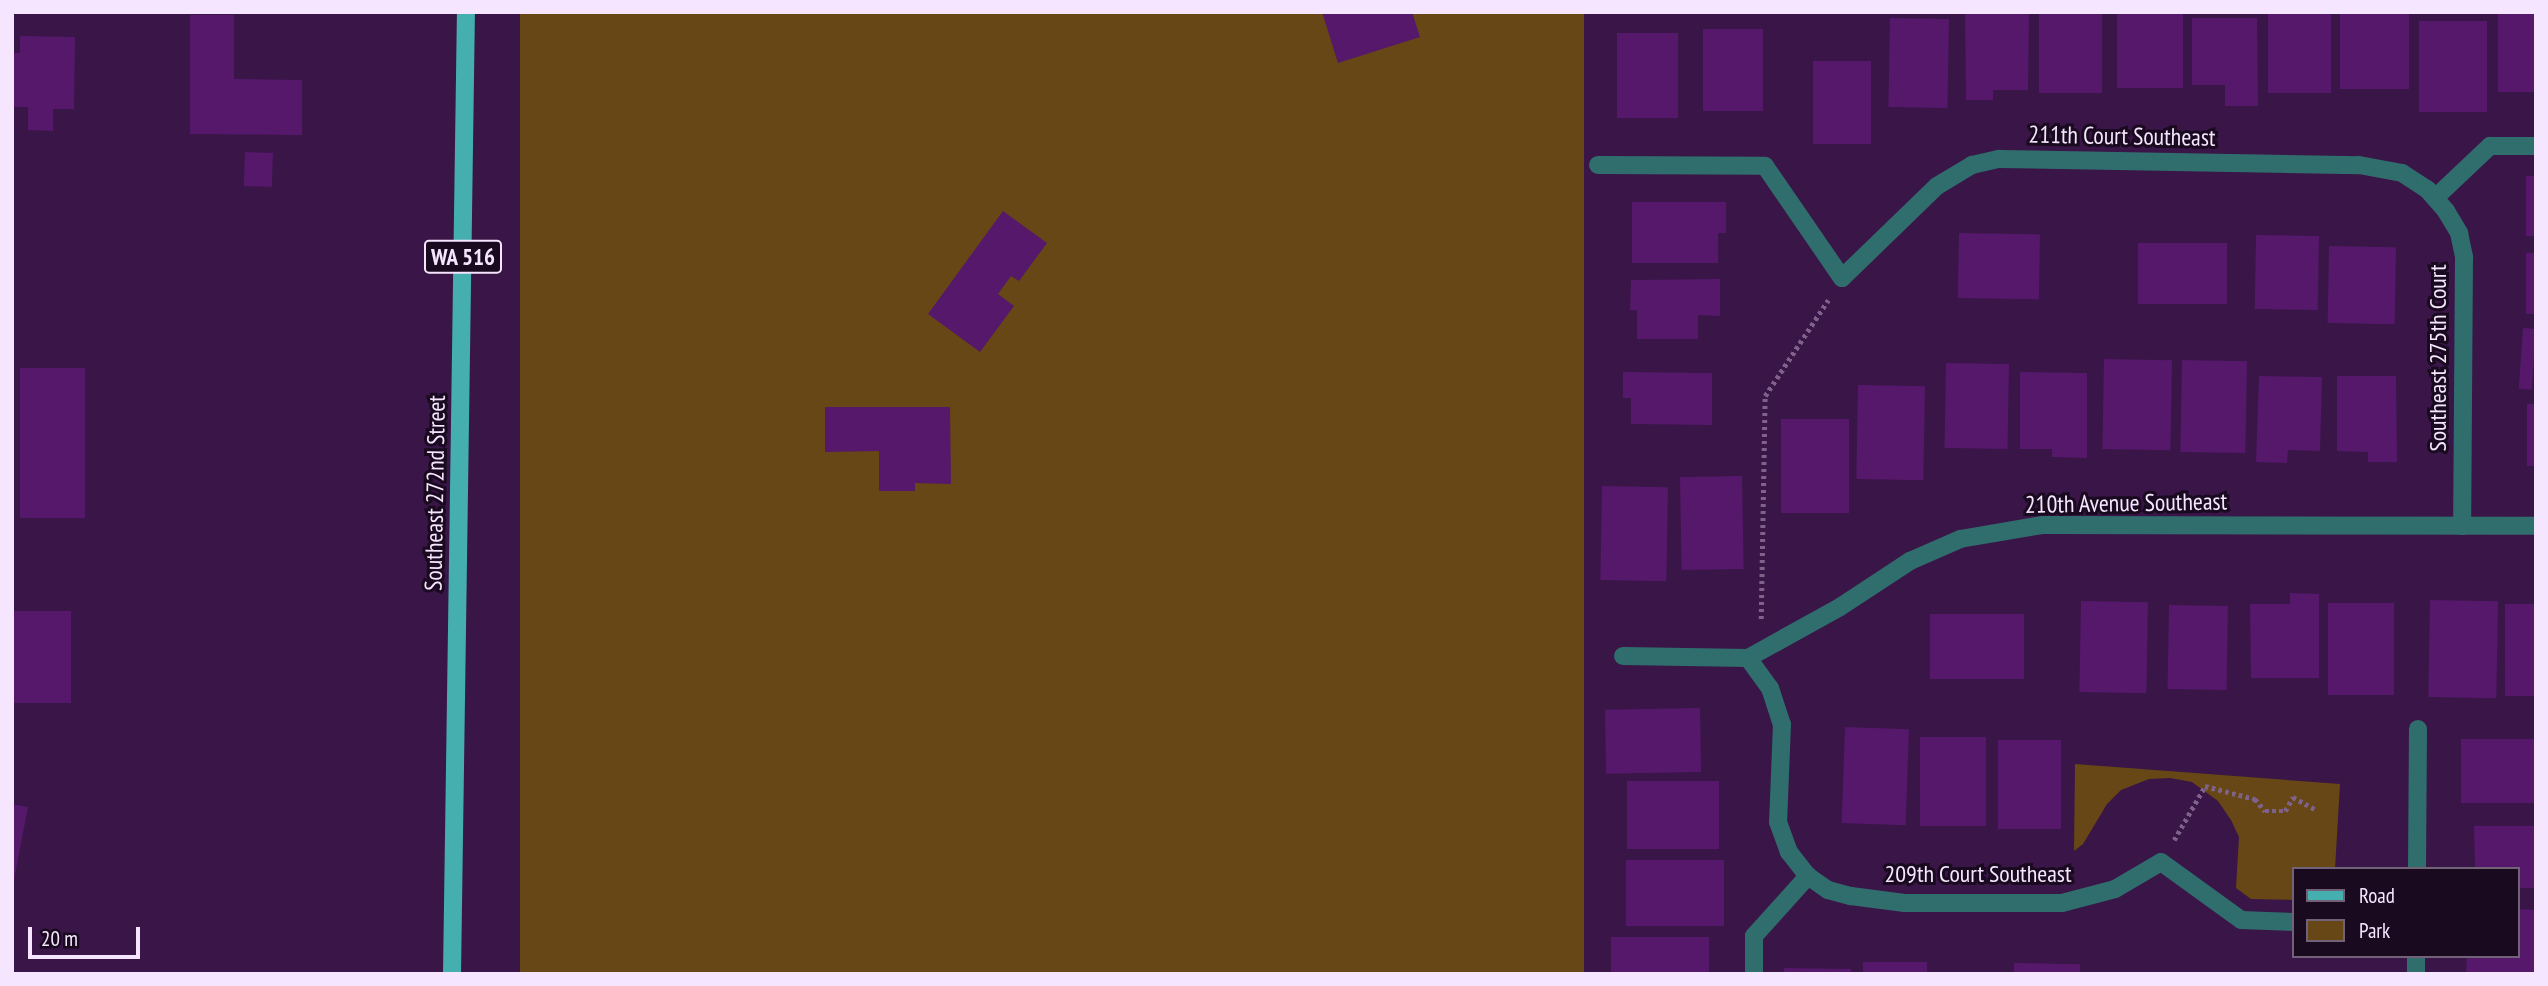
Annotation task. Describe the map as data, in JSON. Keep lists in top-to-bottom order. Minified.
{"streets":{"main road":["WA 516","Southeast 272nd Street"],"street":["211th Court Southeast","Southeast 275th Court","210th Avenue Southeast","209th Court Southeast"]},"crossings":[["211th Court Southeast","Southeast 275th Court"],["Southeast 275th Court","210th Avenue Southeast"]],"legend":["Road","Park"],"scale_bar":"20 m"}
